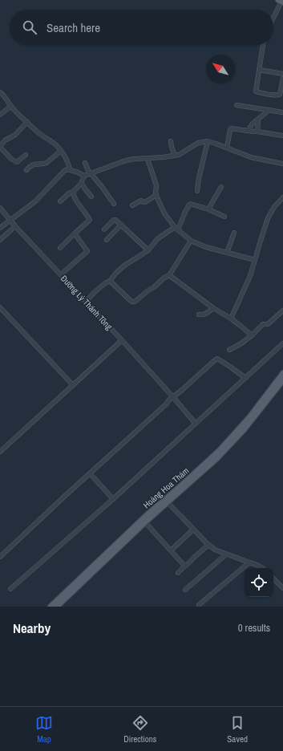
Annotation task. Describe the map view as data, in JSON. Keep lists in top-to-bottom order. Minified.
{"streets":{"main road":["Hoàng Hoa Thám"],"street":["Đường Lý Thánh Tông"]},"north":"top left","page":{"search":"Search here","heading":["Nearby","0 results"],"nav":["Map","Directions","Saved"]}}
